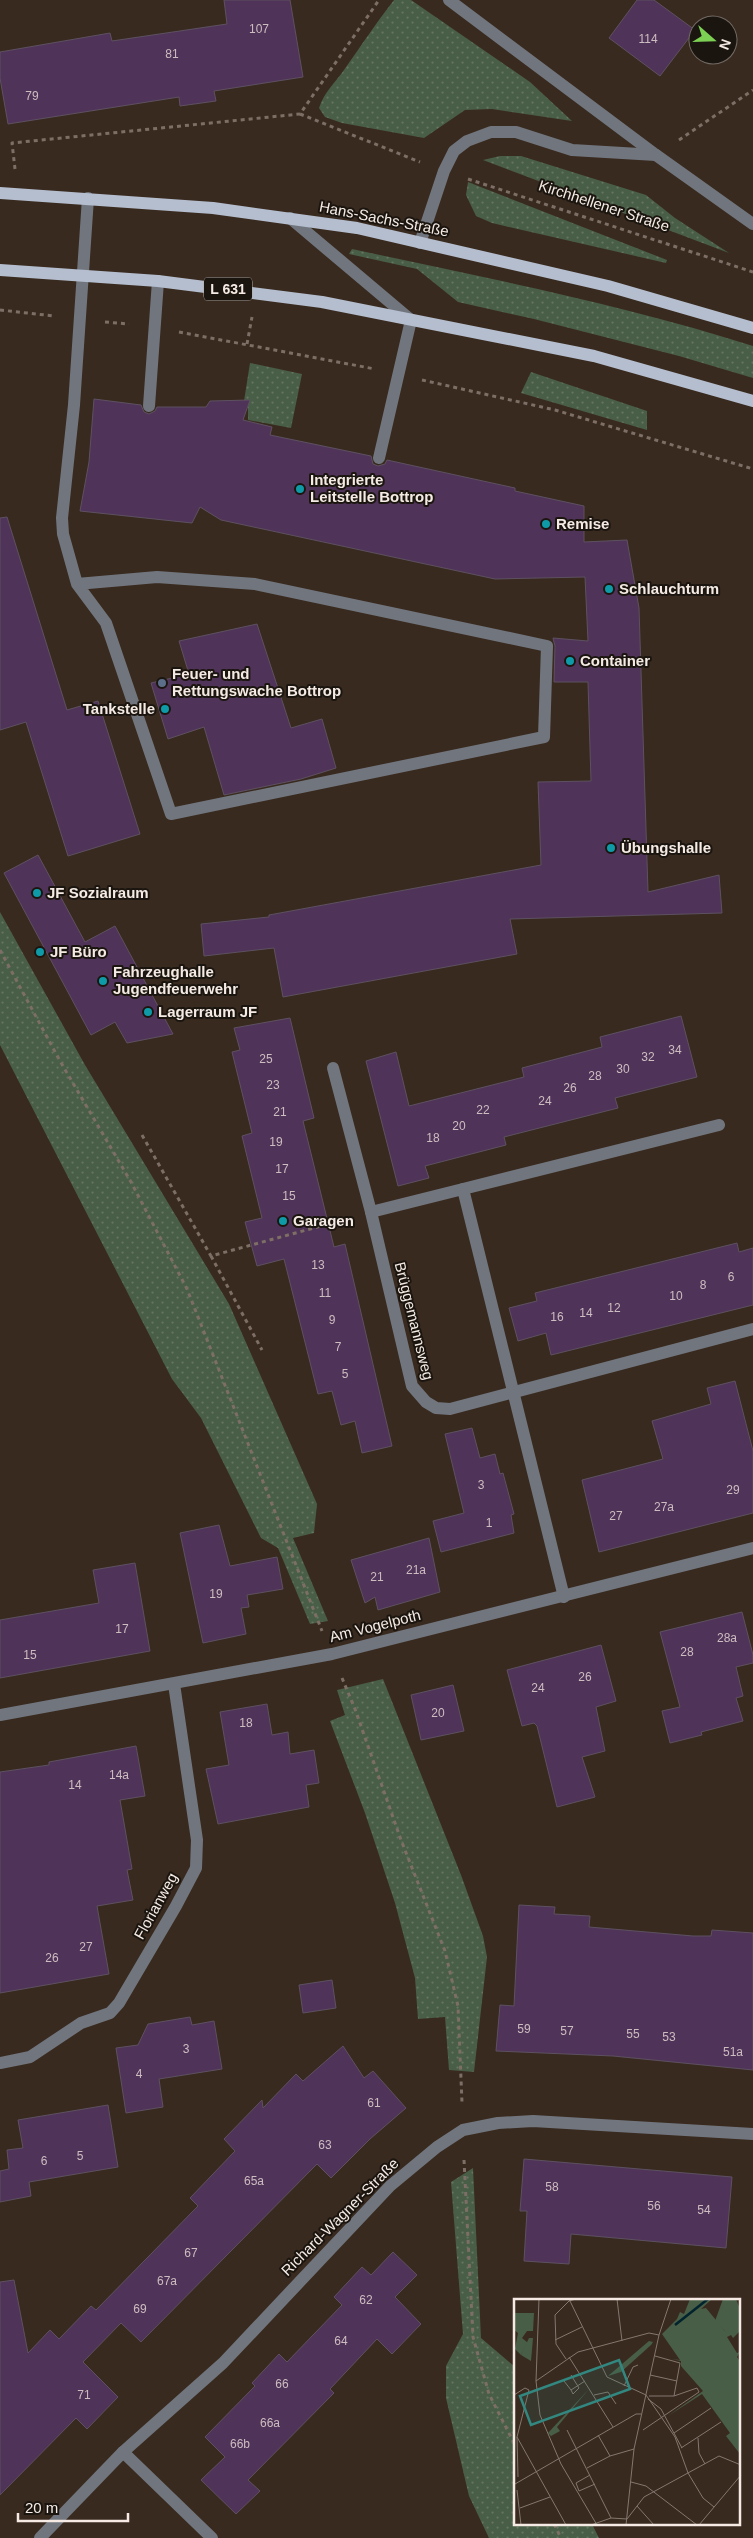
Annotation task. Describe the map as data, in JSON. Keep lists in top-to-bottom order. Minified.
{"streets":{"main road":["Hans-Sachs-Straße","L 631"],"street":["Brüggemannsweg","Am Vogelpoth","Florianweg","Richard-Wagner-Straße"],"path":["Kirchhellener Straße"]},"crossings":[["Am Vogelpoth","Florianweg"]],"places":["Integrierte Leitstelle Bottrop","Remise","Schlauchturm","Container","Feuer- und Rettungswache Bottrop","Tankstelle","Übungshalle","JF Sozialraum","JF Büro","Fahrzeughalle Jugendfeuerwehr","Lagerraum JF","Garagen"],"house_numbers":["107","114","81","79","34","32","25","30","28","23","26","24","22","21","20","18","19","17","15","13","6","8","11","10","12","14","16","9","7","5","3","29","27a","27","1","21a","21","19","17","28a","28","15","26","24","20","18","14a","14","27","26","59","57","55","53","3","51a","4","61","63","5","6","65a","58","56","54","67","67a","62","69","64","66","71","66a","66b"],"scale_bar":"20 m","north":"right"}
